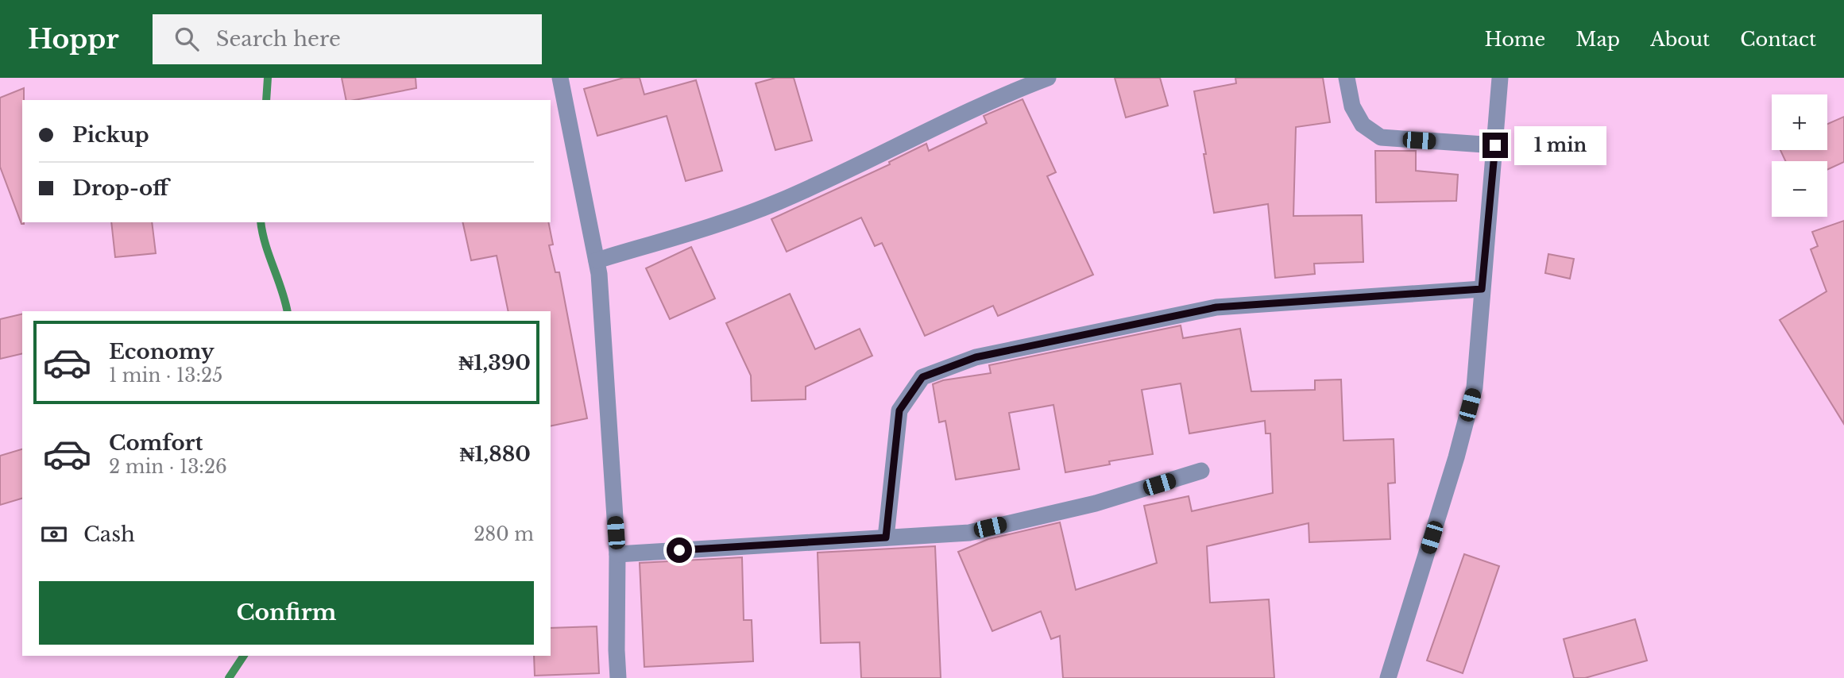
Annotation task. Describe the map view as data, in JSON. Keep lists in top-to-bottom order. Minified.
{"page":{"header":"Hoppr","search":"Search here","nav":["Home","Map","About","Contact"],"map_buttons":["+","−"],"banner":["Pickup","Drop-off"],"bubble":"1 min","list":[{"name":"Economy","note":"1 min · 13:25","value":"₦1,390"},{"name":"Comfort","note":"2 min · 13:26","value":"₦1,880"}],"pay":["Cash","280 m"],"buttons":"Confirm"}}
